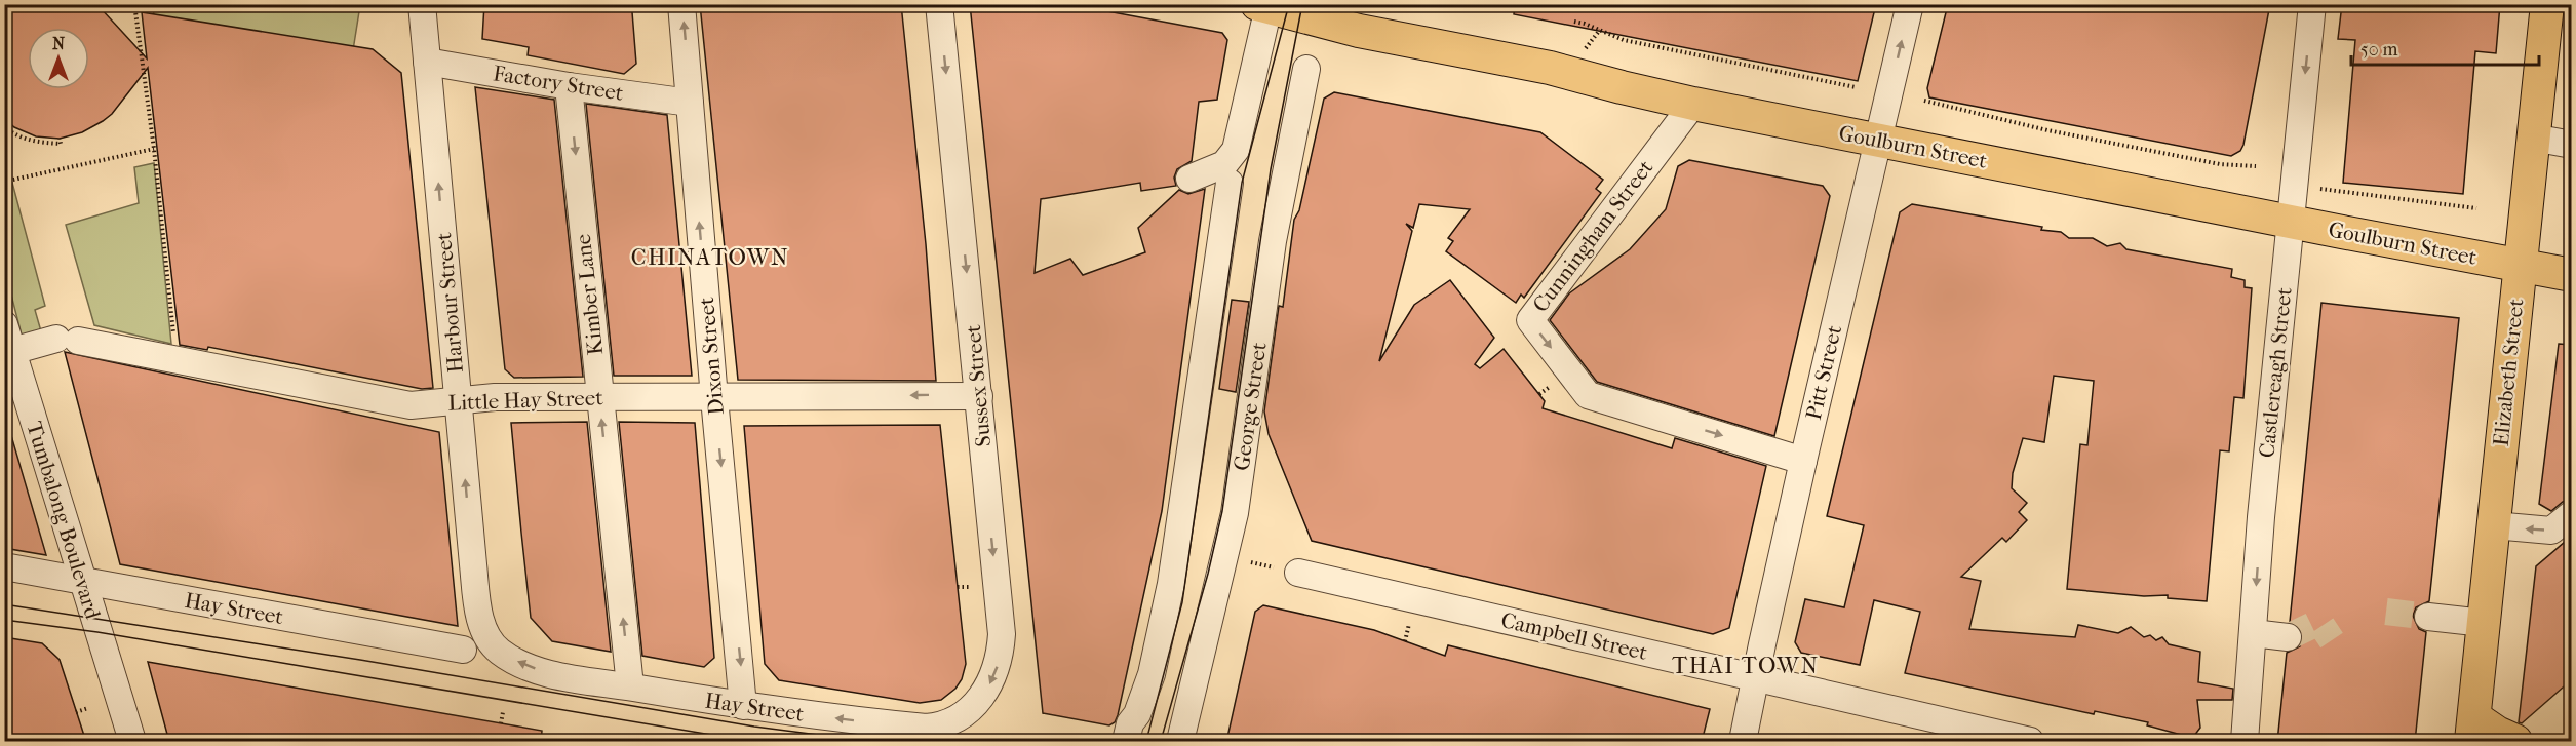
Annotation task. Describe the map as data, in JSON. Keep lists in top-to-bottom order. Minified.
{"streets":{"main road":["Goulburn Street","Elizabeth Street"],"street":["Factory Street","Cunningham Street","Kimber Lane","Harbour Street","Dixon Street","Pitt Street","Castlereagh Street","Sussex Street","Little Hay Street","George Street","Tumbalong Boulevard","Hay Street","Campbell Street"]},"crossings":[["Factory Street","Kimber Lane"],["Factory Street","Harbour Street"],["Factory Street","Dixon Street"],["Goulburn Street","Cunningham Street"],["Goulburn Street","Pitt Street"],["Goulburn Street","Castlereagh Street"],["Goulburn Street","Elizabeth Street"],["Cunningham Street","Pitt Street"],["Kimber Lane","Little Hay Street"],["Kimber Lane","Hay Street"],["Harbour Street","Little Hay Street"],["Harbour Street","Hay Street"],["Dixon Street","Little Hay Street"],["Dixon Street","Hay Street"],["Pitt Street","Campbell Street"],["Sussex Street","Little Hay Street"],["Sussex Street","Hay Street"],["Little Hay Street","Tumbalong Boulevard"],["Tumbalong Boulevard","Hay Street"]],"one_way":["Harbour Street","Castlereagh Street"],"districts":["CHINATOWN","THAI TOWN"],"scale_bar":"50 m","north":"top"}
